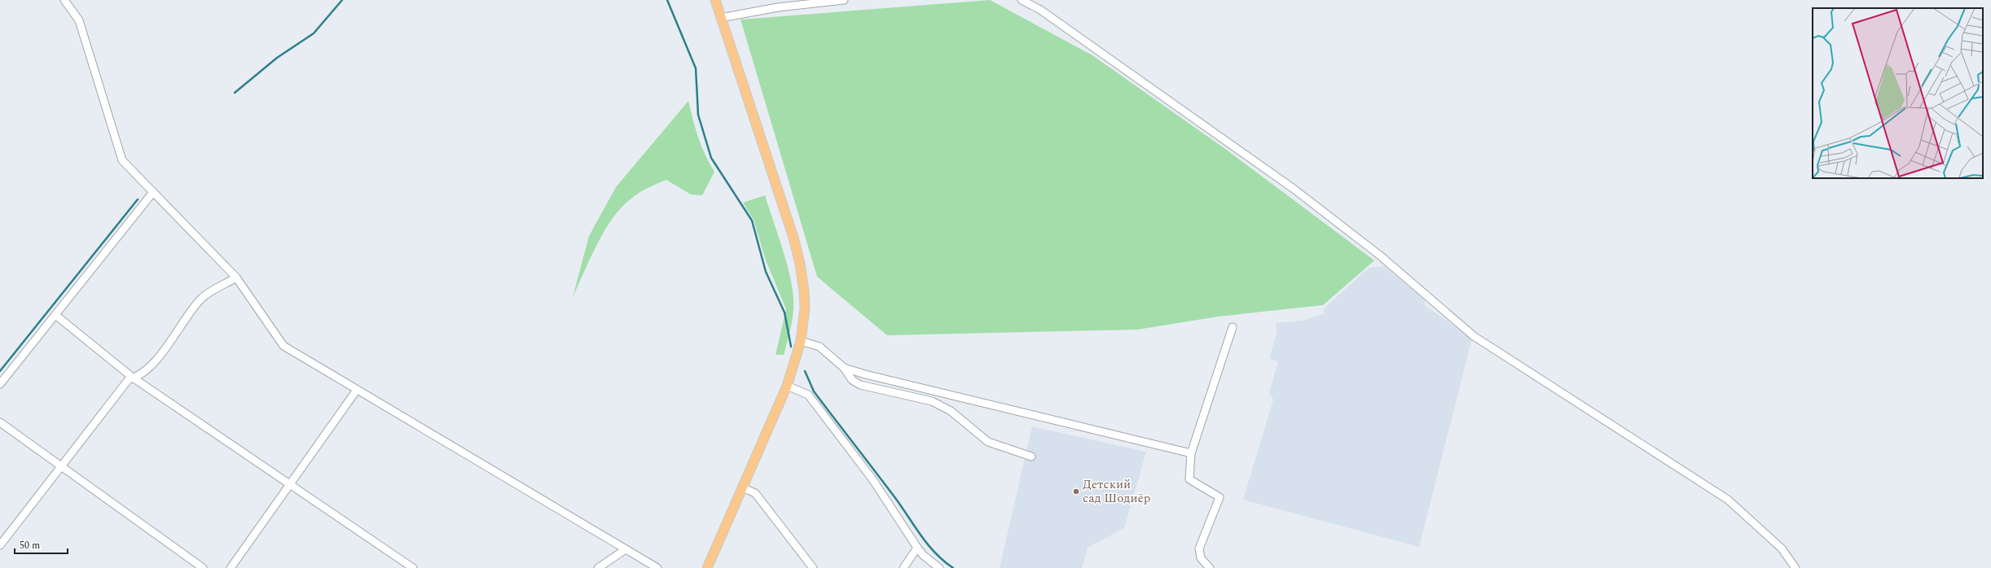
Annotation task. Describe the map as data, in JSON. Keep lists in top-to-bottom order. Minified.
{"places":["Детский сад Шодиёр"],"scale_bar":"50 m"}
